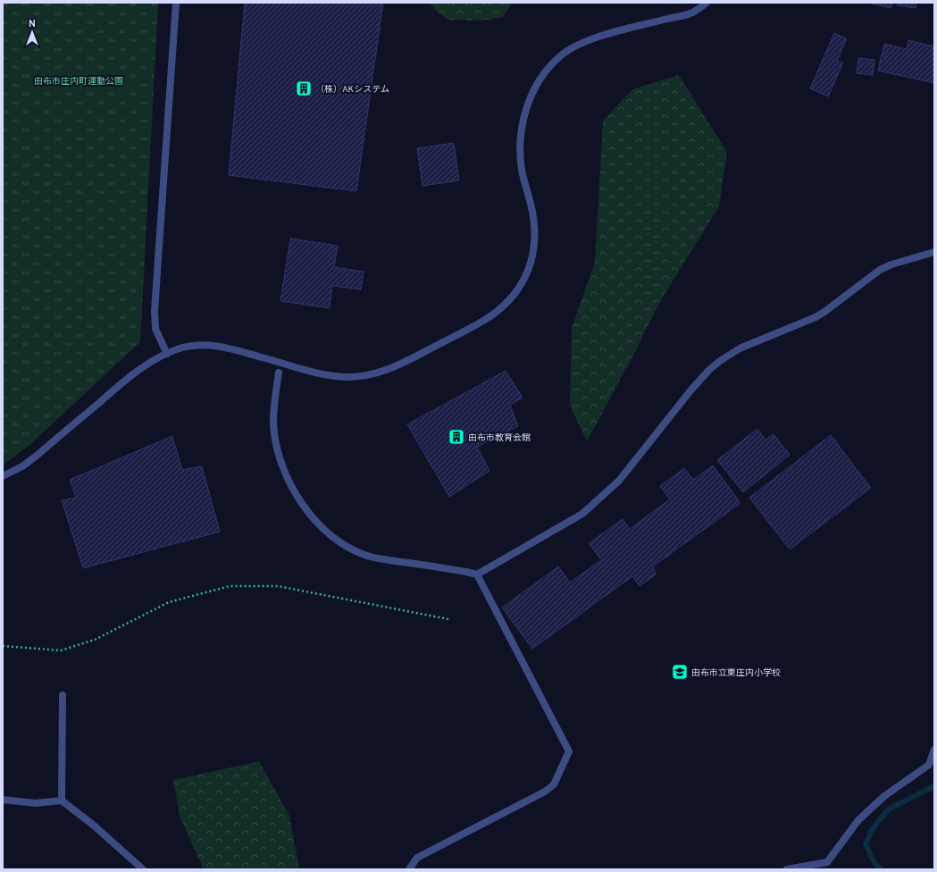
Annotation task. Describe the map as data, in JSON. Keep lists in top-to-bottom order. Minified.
{"parks":["由布市庄内町運動公園"],"places":{"building":["（株）AKシステム","由布市教育会館"],"school or university":["由布市立東庄内小学校"]},"north":"top"}
